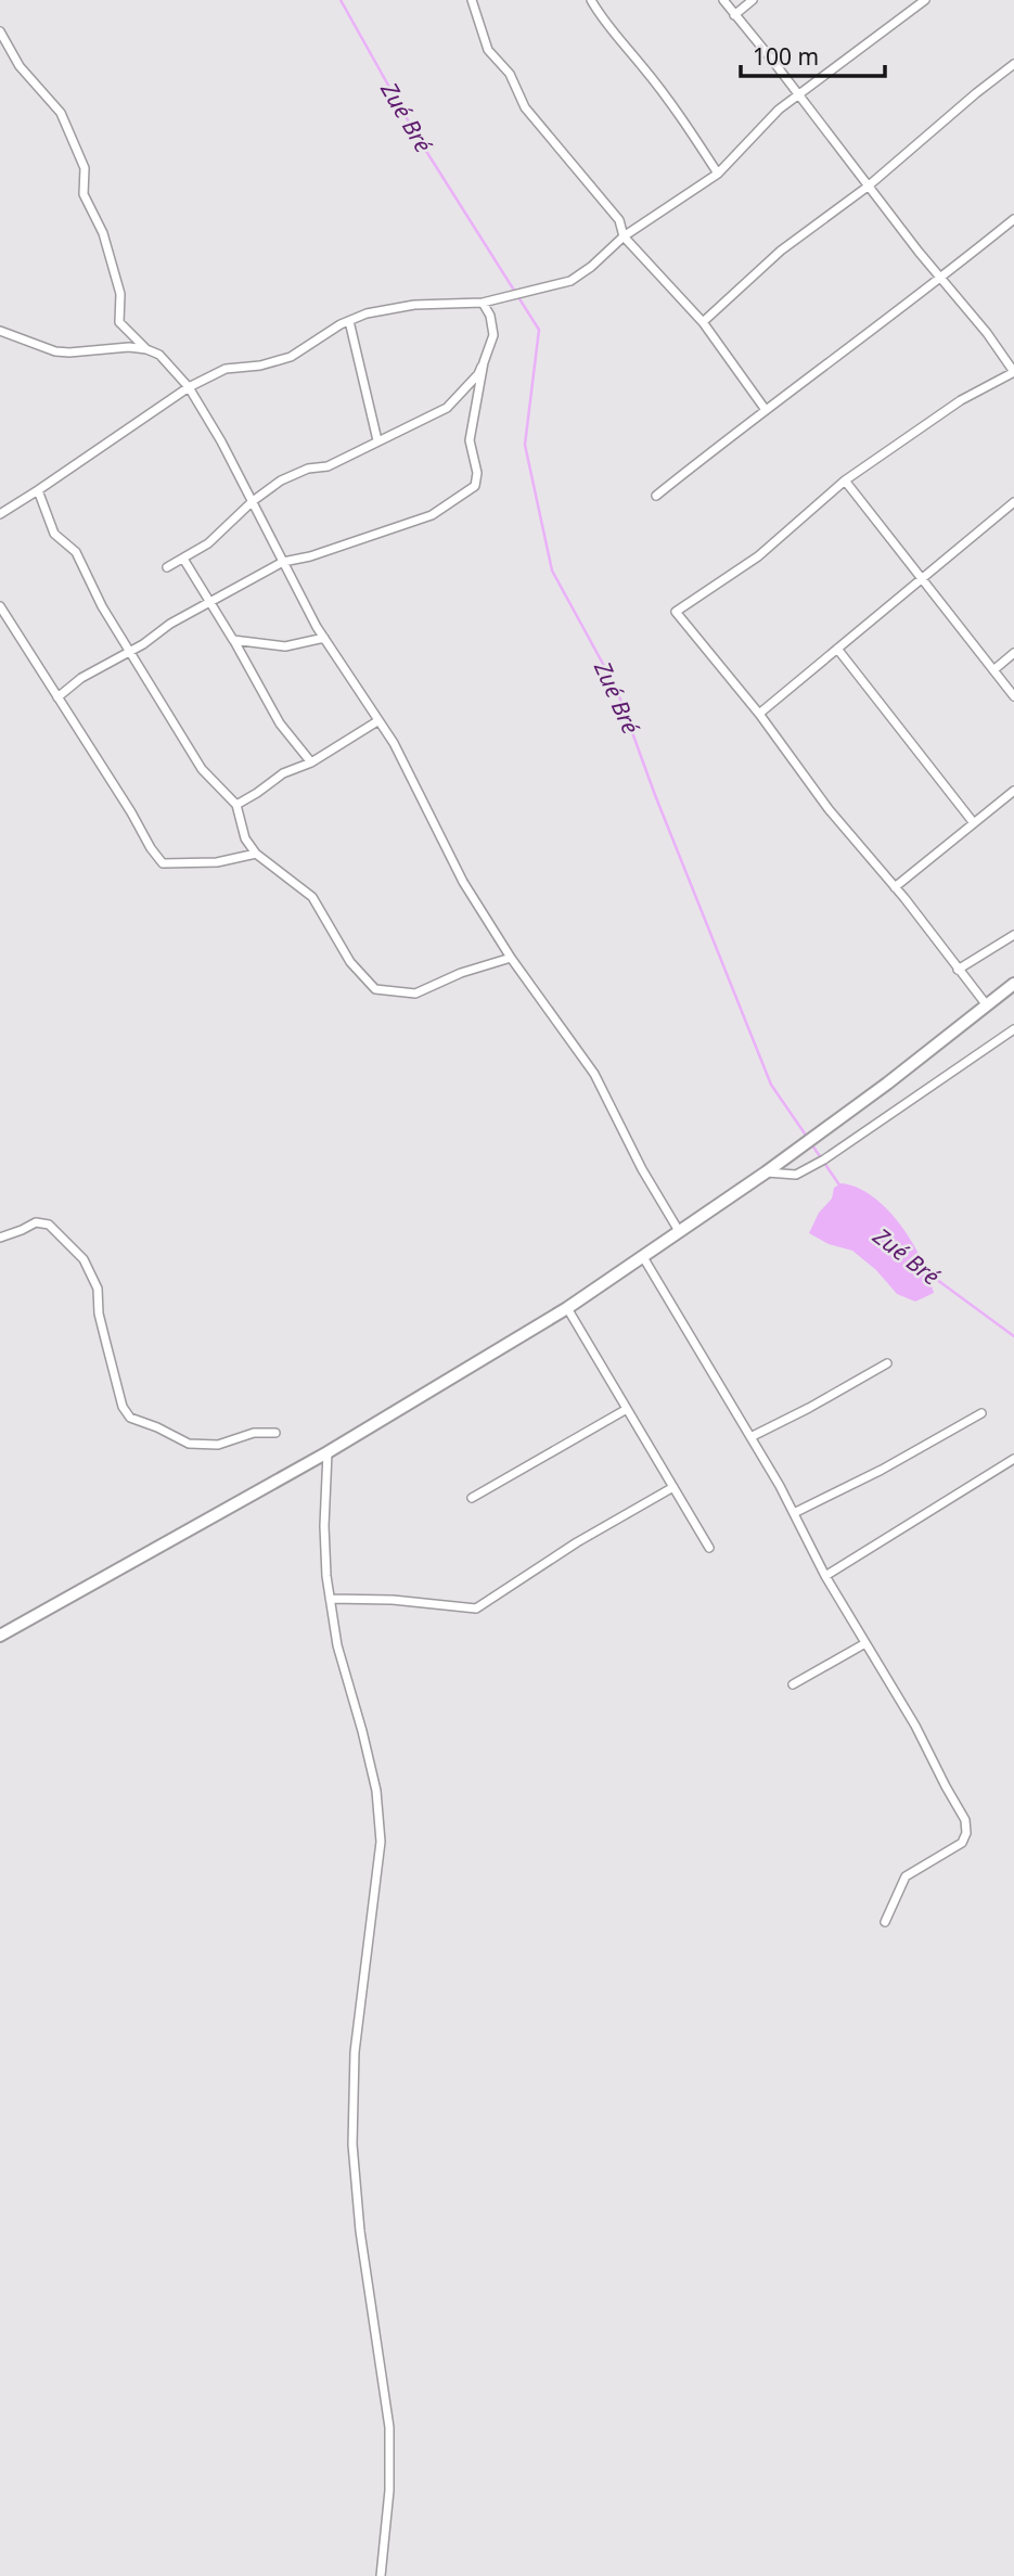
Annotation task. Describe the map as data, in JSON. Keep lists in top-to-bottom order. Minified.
{"water":["Zué Bré"],"scale_bar":"100 m"}
